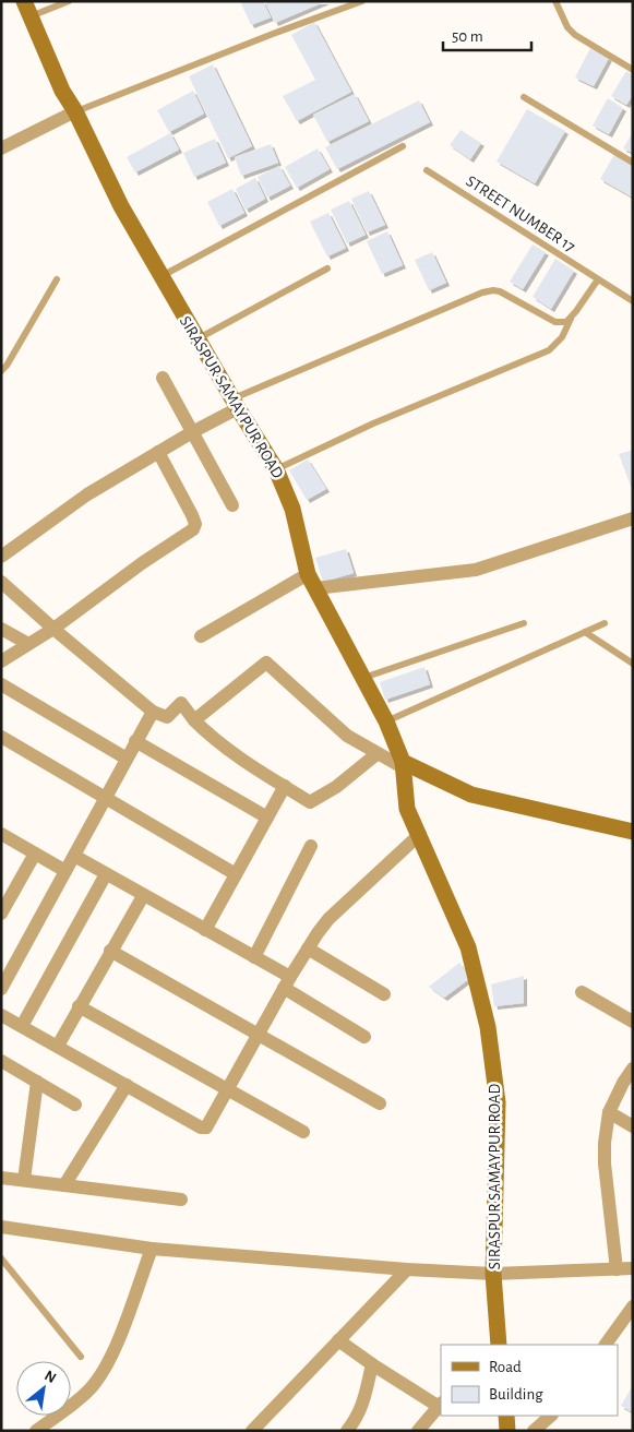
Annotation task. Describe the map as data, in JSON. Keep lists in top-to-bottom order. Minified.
{"streets":{"street":["SIRASPUR SAMAYPUR ROAD"],"lane":["STREET NUMBER 17"]},"legend":["Road","Building"],"scale_bar":"50 m","north":"top right"}
